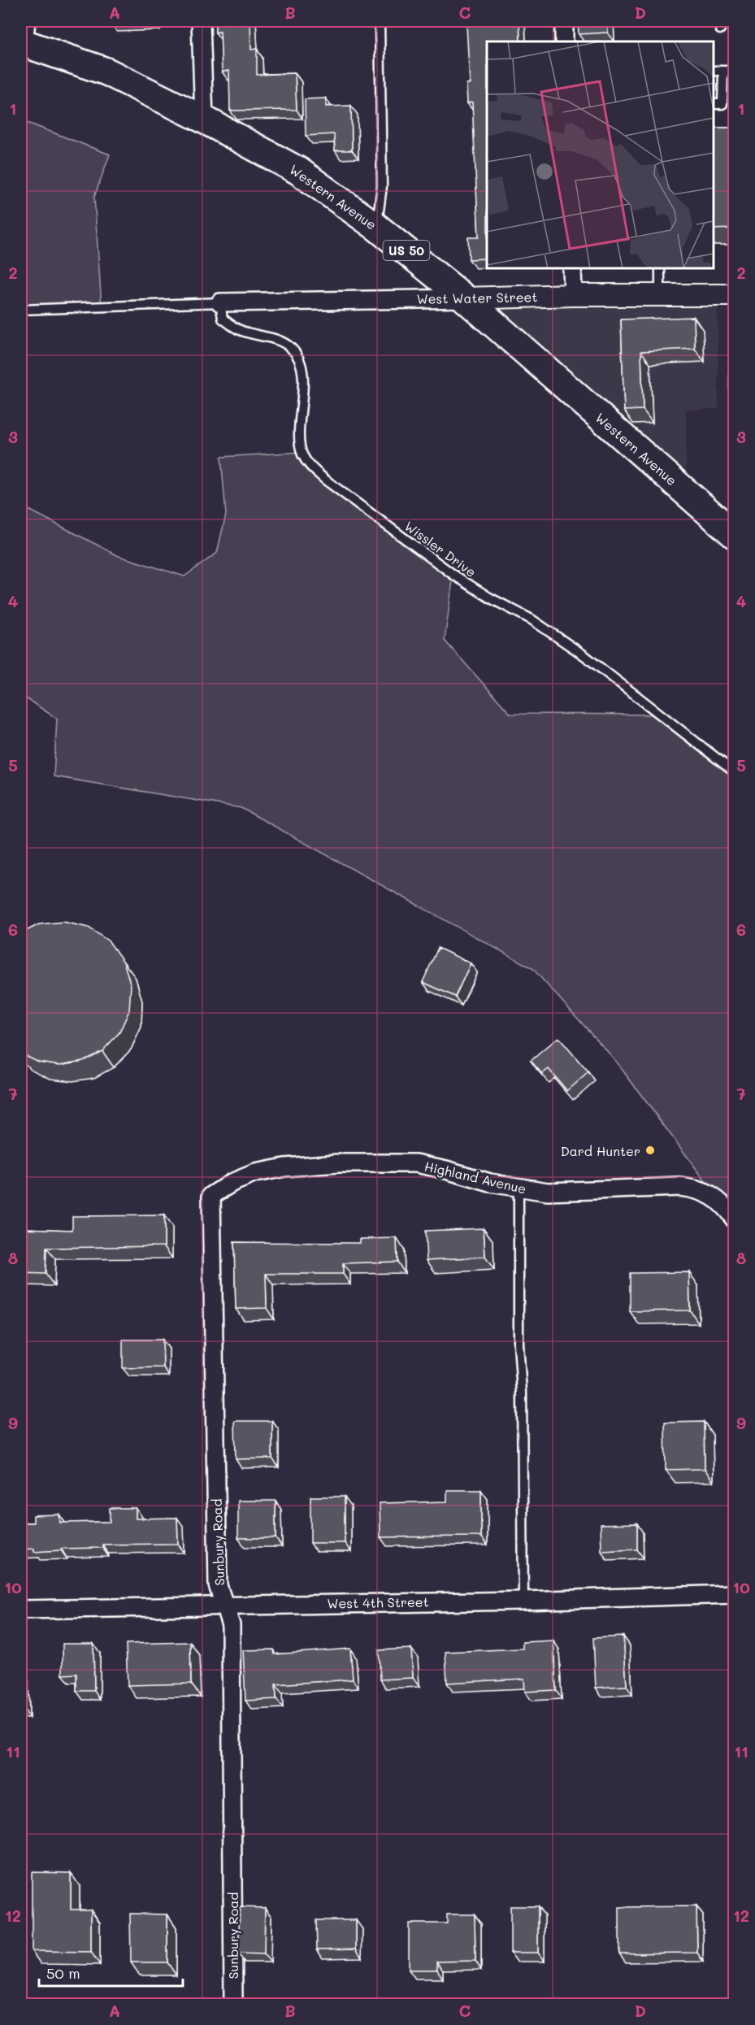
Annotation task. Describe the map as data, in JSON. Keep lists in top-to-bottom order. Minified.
{"streets":{"main road":["Western Avenue","US 50"],"street":["West Water Street","Highland Avenue","Sunbury Road","West 4th Street"],"lane":["Wissler Drive"]},"crossings":[["Western Avenue","West Water Street"],["West Water Street","Wissler Drive"],["Highland Avenue","Sunbury Road"],["Sunbury Road","West 4th Street"]],"places":["Dard Hunter"],"scale_bar":"50 m","grid":{"columns":["A","B","C","D"],"rows":["1","2","3","4","5","6","7","8","9","10","11","12"]}}
